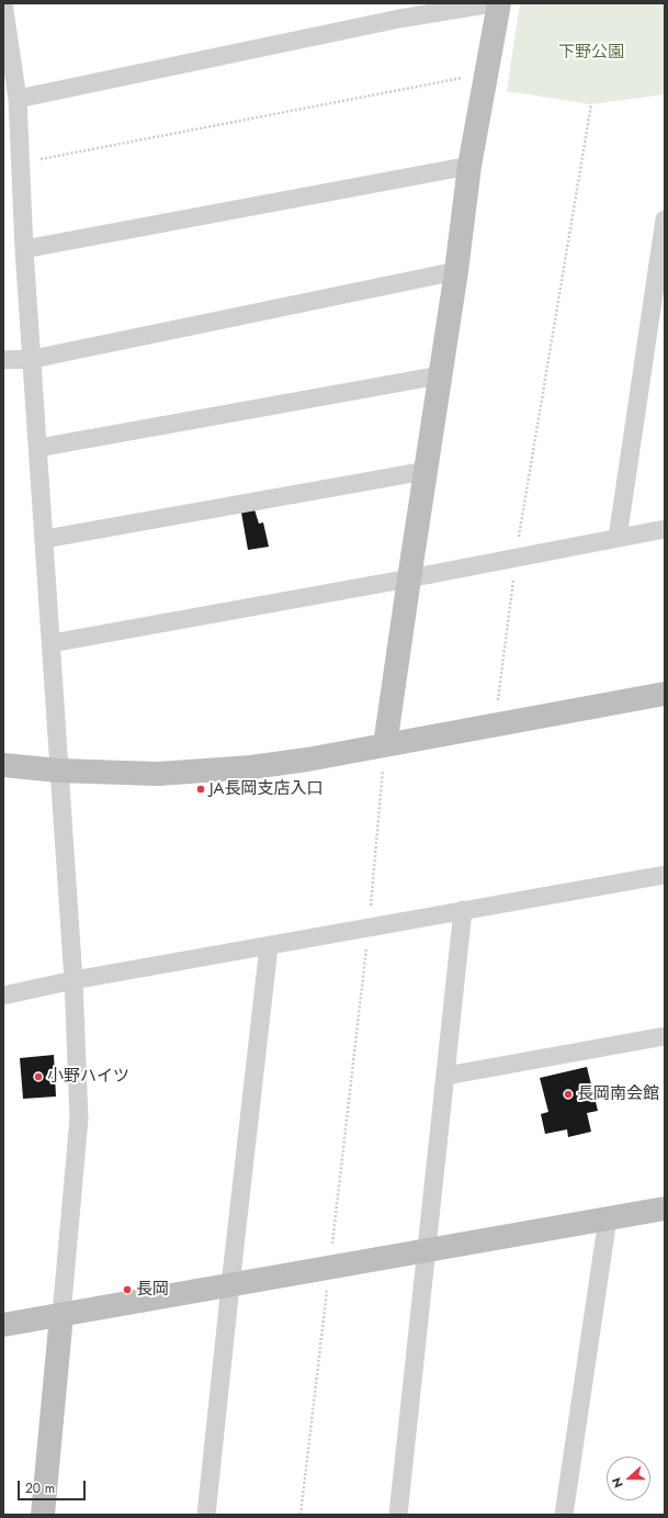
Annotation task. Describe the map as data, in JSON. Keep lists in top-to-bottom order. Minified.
{"parks":["下野公園"],"places":["JA長岡支店入口","小野ハイツ","長岡南会館","長岡"],"scale_bar":"20 m","north":"left"}
